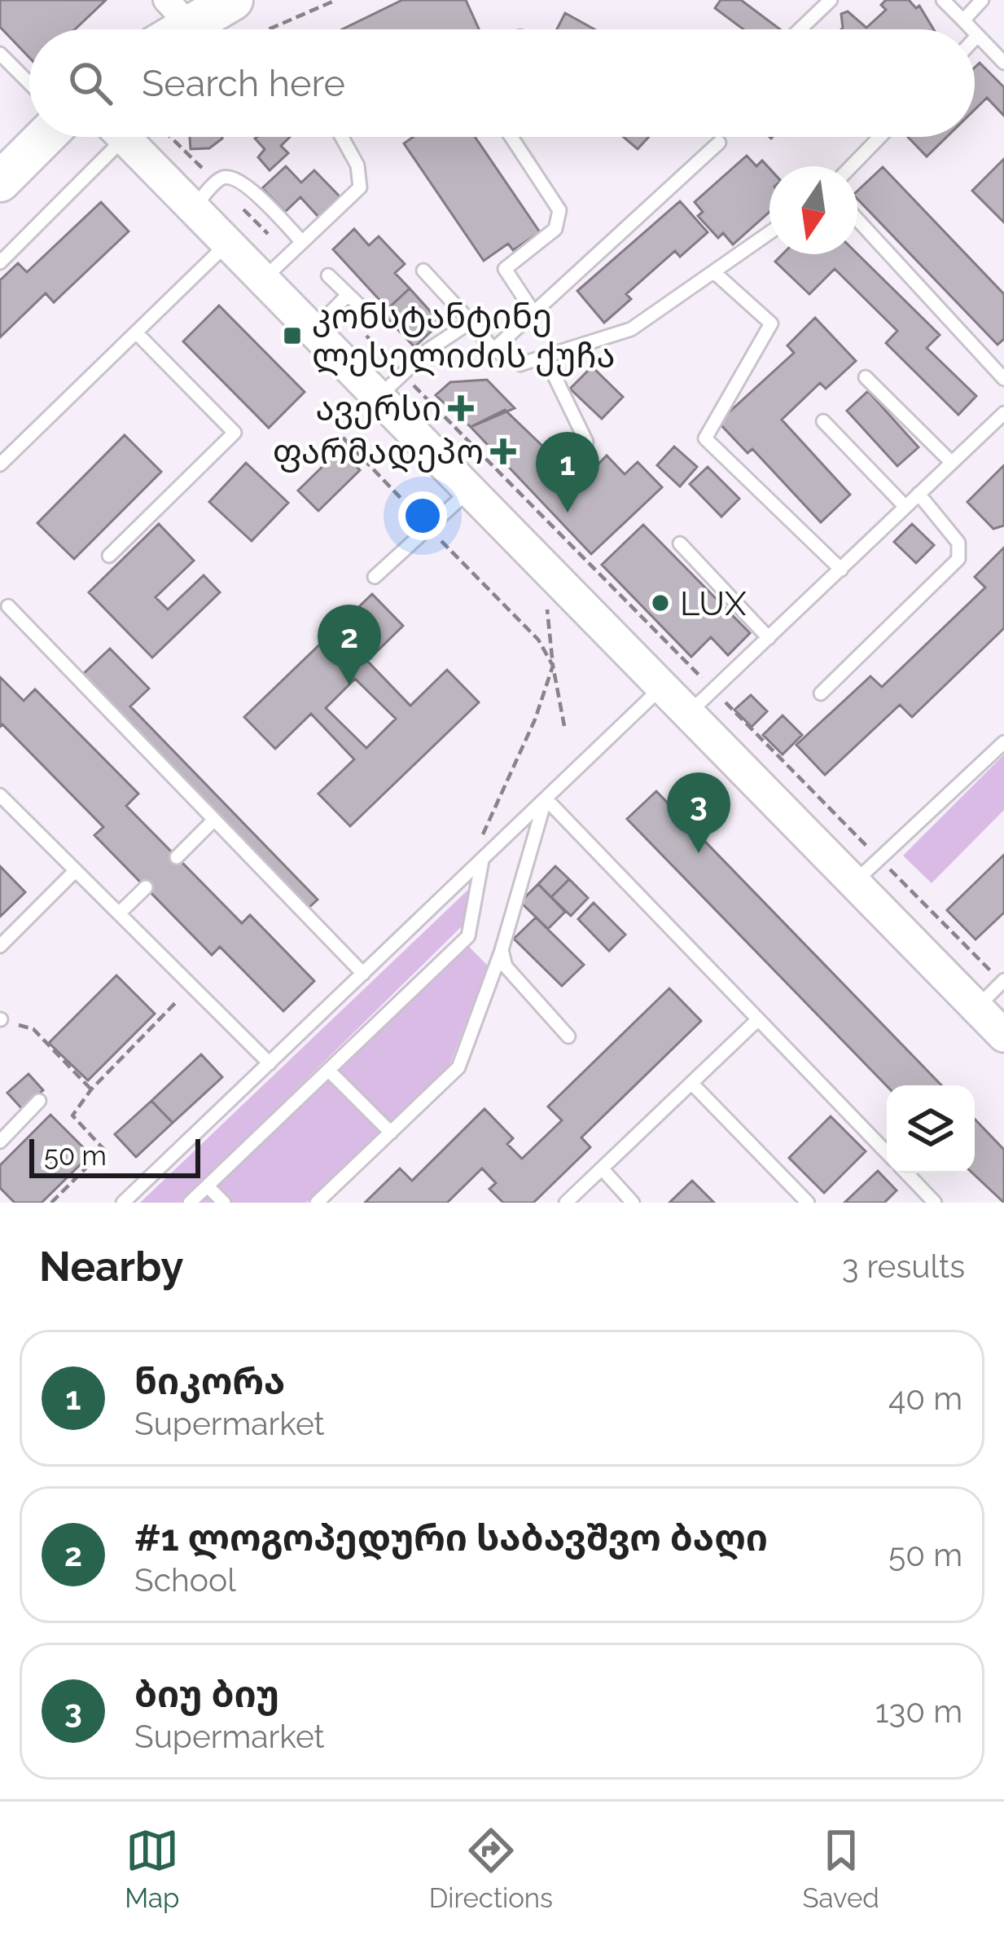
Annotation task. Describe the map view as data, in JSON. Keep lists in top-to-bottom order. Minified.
{"places":{"transit":["კონსტანტინე ლესელიძის ქუჩა"],"health":["ავერსი","ფარმადეპო"],"other":["LUX"]},"scale_bar":"50 m","north":"bottom","page":{"search":"Search here","pins":["1","2","3"],"scale":"50 m","heading":["Nearby","3 results"],"list":[{"mark":"1","name":"ნიკორა","note":"Supermarket","value":"40 m"},{"mark":"2","name":"#1 ლოგოპედური საბავშვო ბაღი","note":"School","value":"50 m"},{"mark":"3","name":"ბიუ ბიუ","note":"Supermarket","value":"130 m"}],"nav":["Map","Directions","Saved"]}}
